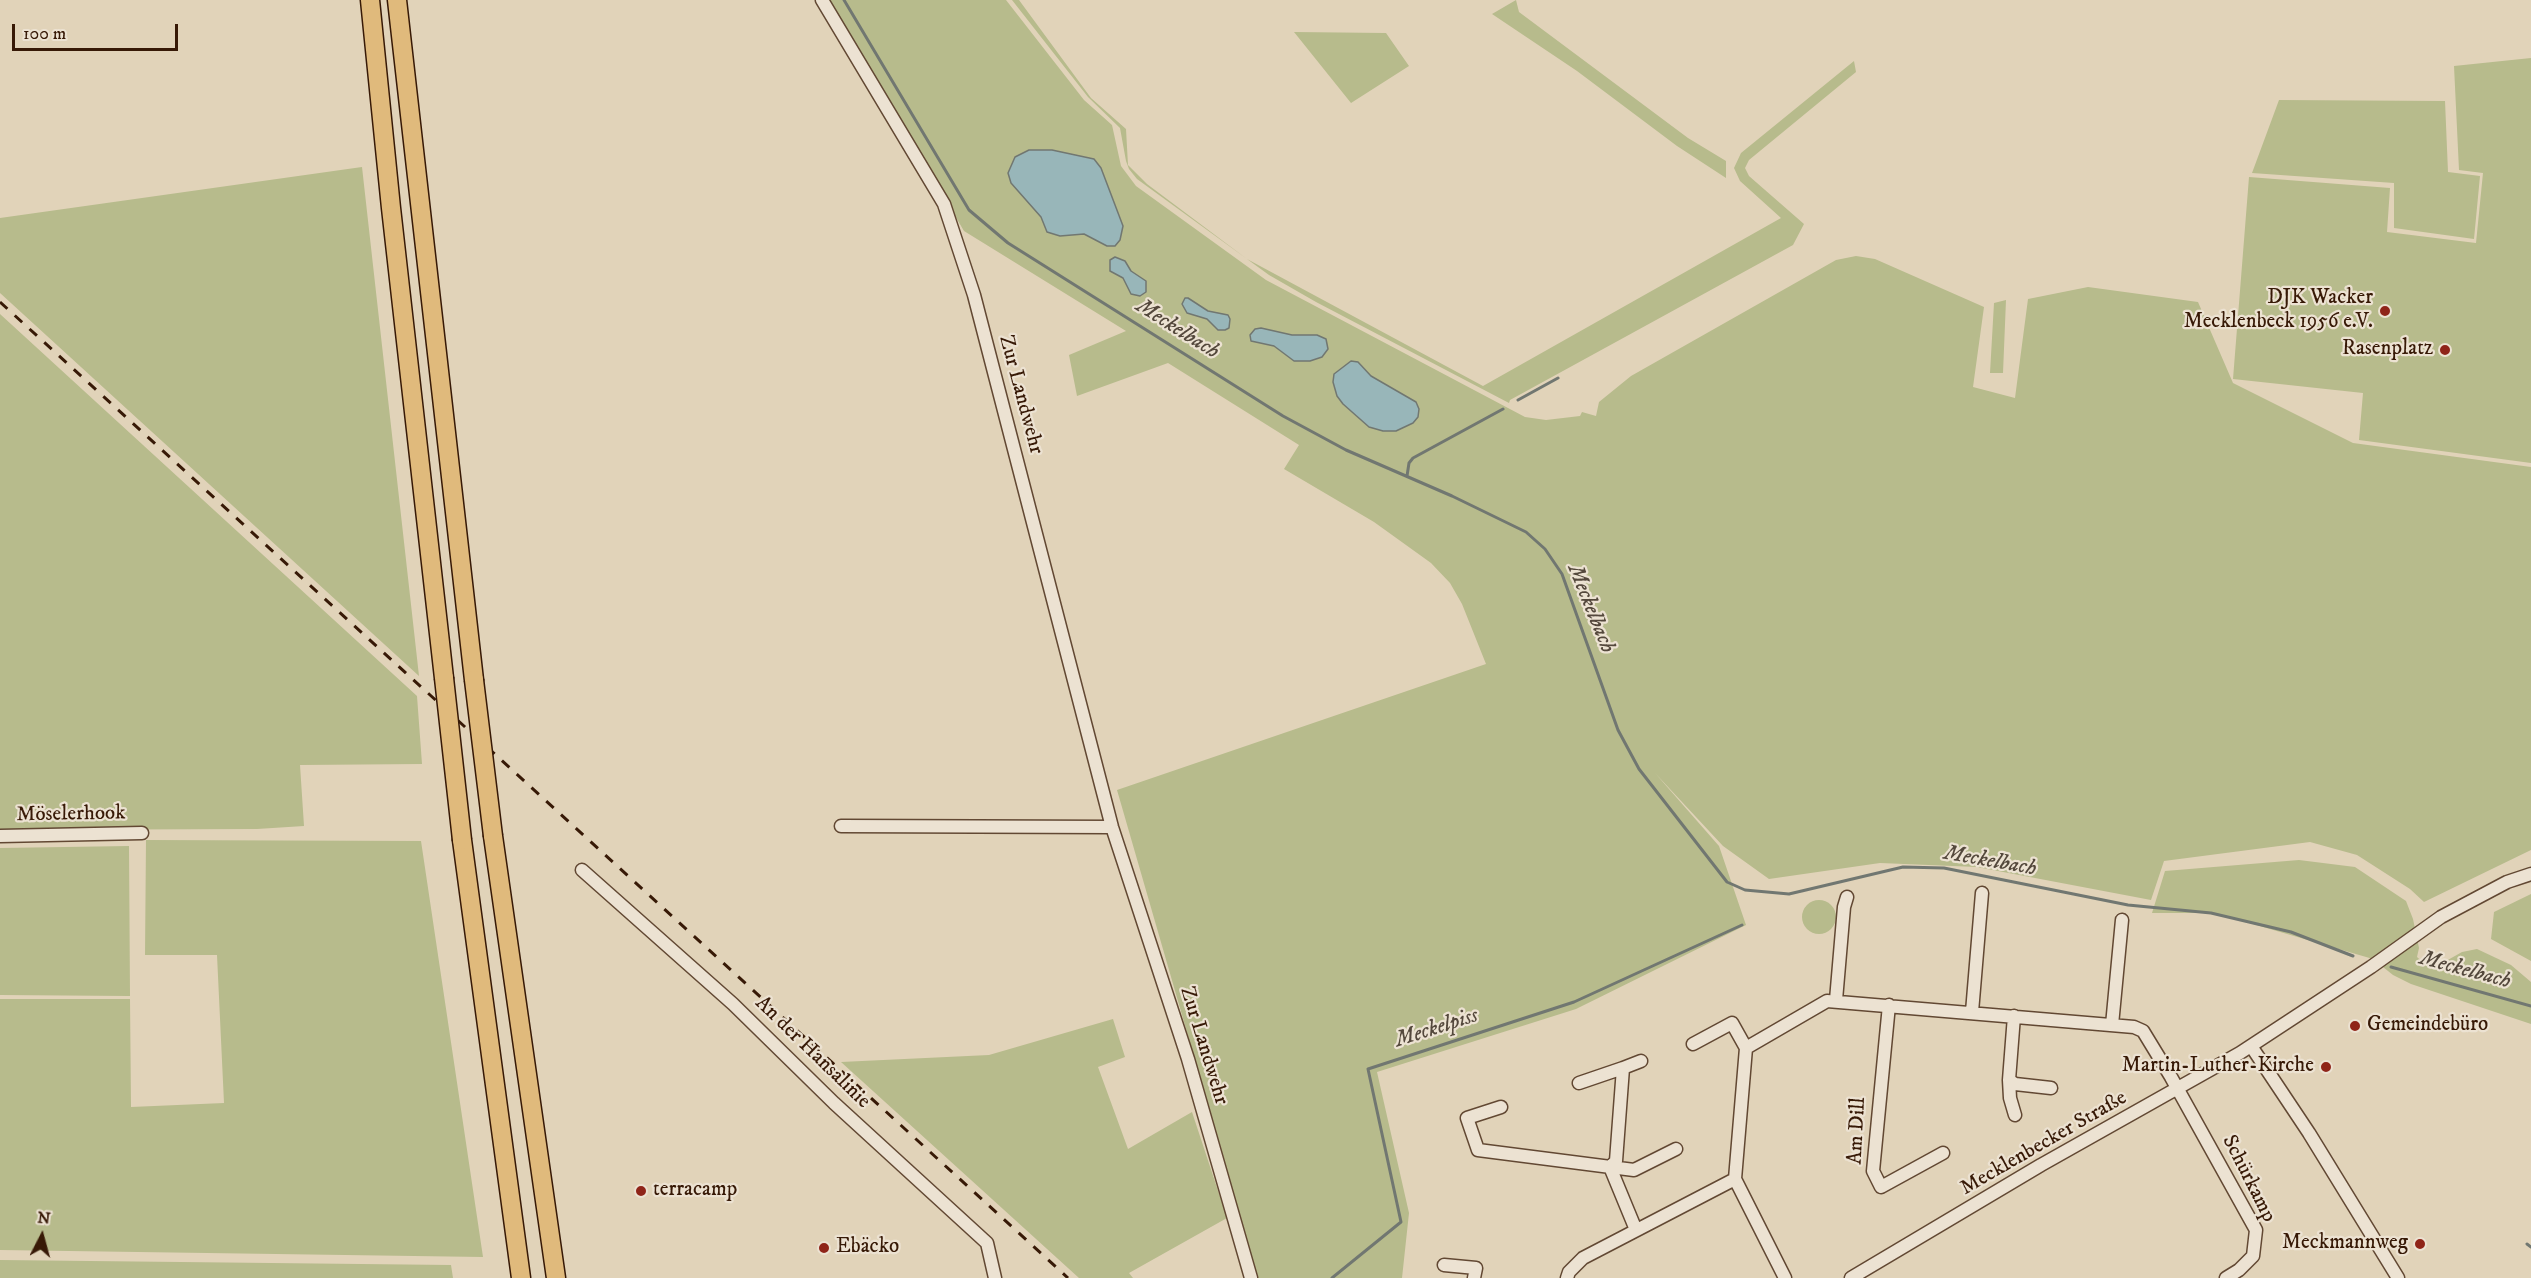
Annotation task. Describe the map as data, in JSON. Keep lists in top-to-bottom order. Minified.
{"streets":{"street":["Zur Landwehr","Möselerhook","An der Hansalinie","Am Dill","Mecklenbecker Straße","Schürkamp"]},"crossings":[["Mecklenbecker Straße","Schürkamp"]],"water":["Meckelbach","Meckelpiss"],"places":["DJK Wacker Mecklenbeck 1956 e.V.","Rasenplatz","Gemeindebüro","Martin-Luther-Kirche","terracamp","Meckmannweg","Ebäcko"],"scale_bar":"100 m","north":"top"}
